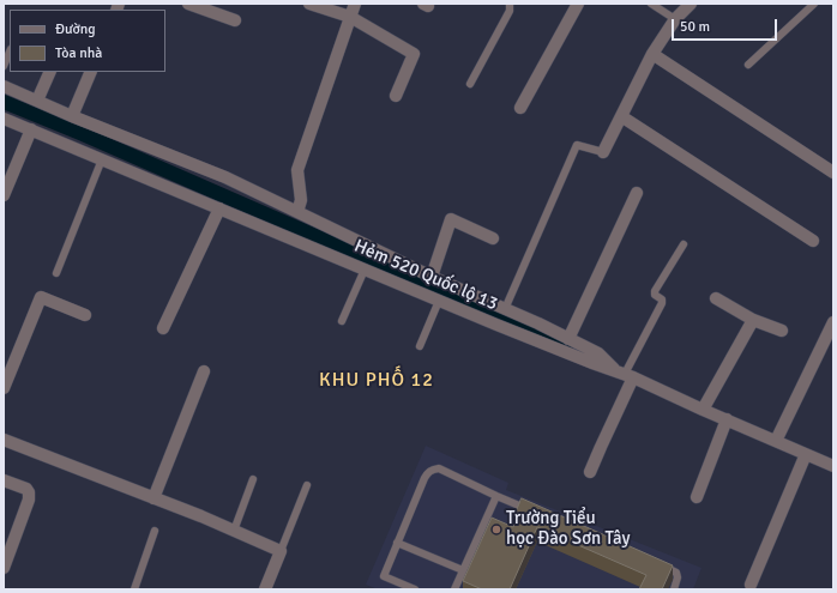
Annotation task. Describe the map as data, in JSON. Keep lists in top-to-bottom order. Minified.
{"streets":{"street":["Hẻm 520 Quốc lộ 13"]},"districts":["KHU PHỐ 12"],"places":["Trường Tiểu học Đào Sơn Tây"],"legend":["Đường","Tòa nhà"],"scale_bar":"50 m"}
